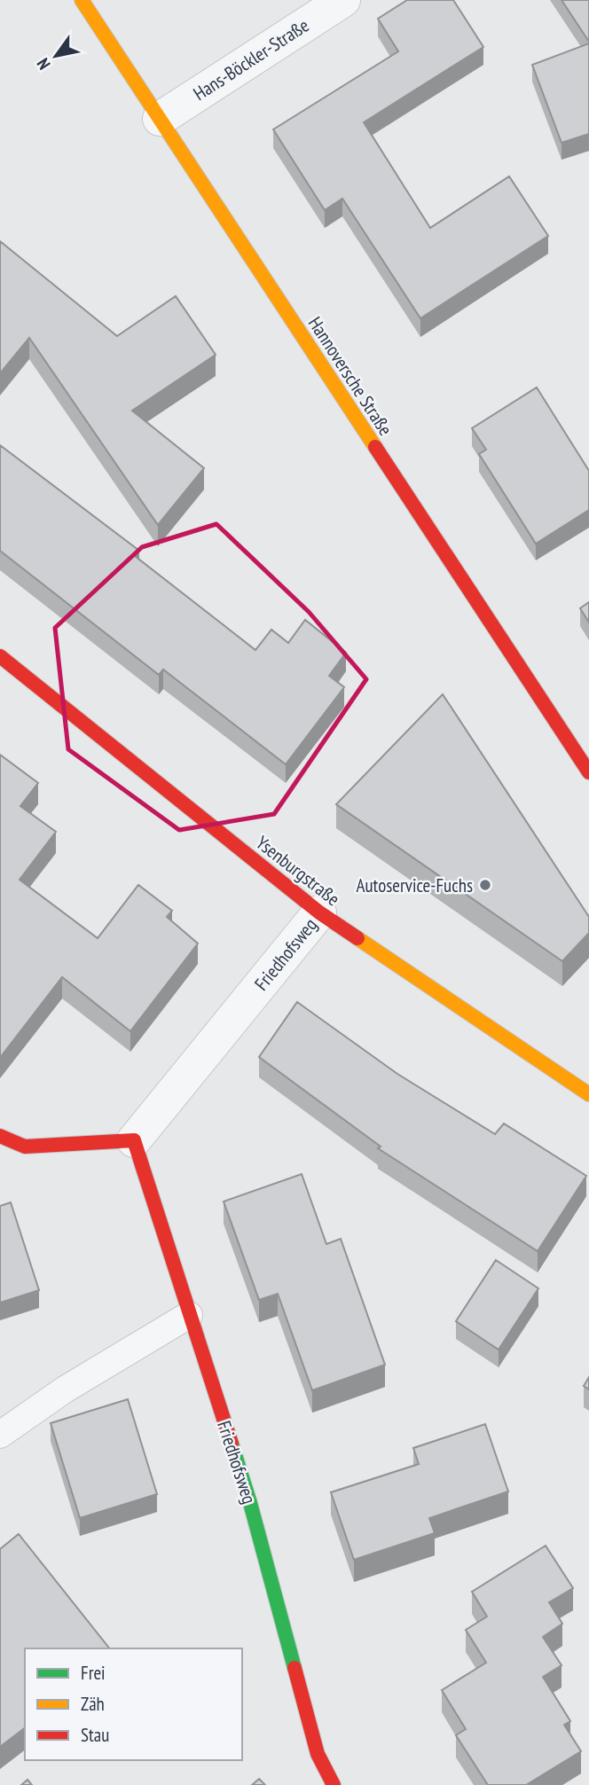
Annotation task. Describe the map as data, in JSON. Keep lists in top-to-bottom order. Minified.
{"streets":{"street":["Hans-Böckler-Straße","Hannoversche Straße","Ysenburgstraße","Friedhofsweg"]},"crossings":[["Hans-Böckler-Straße","Hannoversche Straße"],["Ysenburgstraße","Friedhofsweg"]],"places":["Autoservice-Fuchs"],"legend":["Frei","Zäh","Stau"],"north":"bottom left"}
